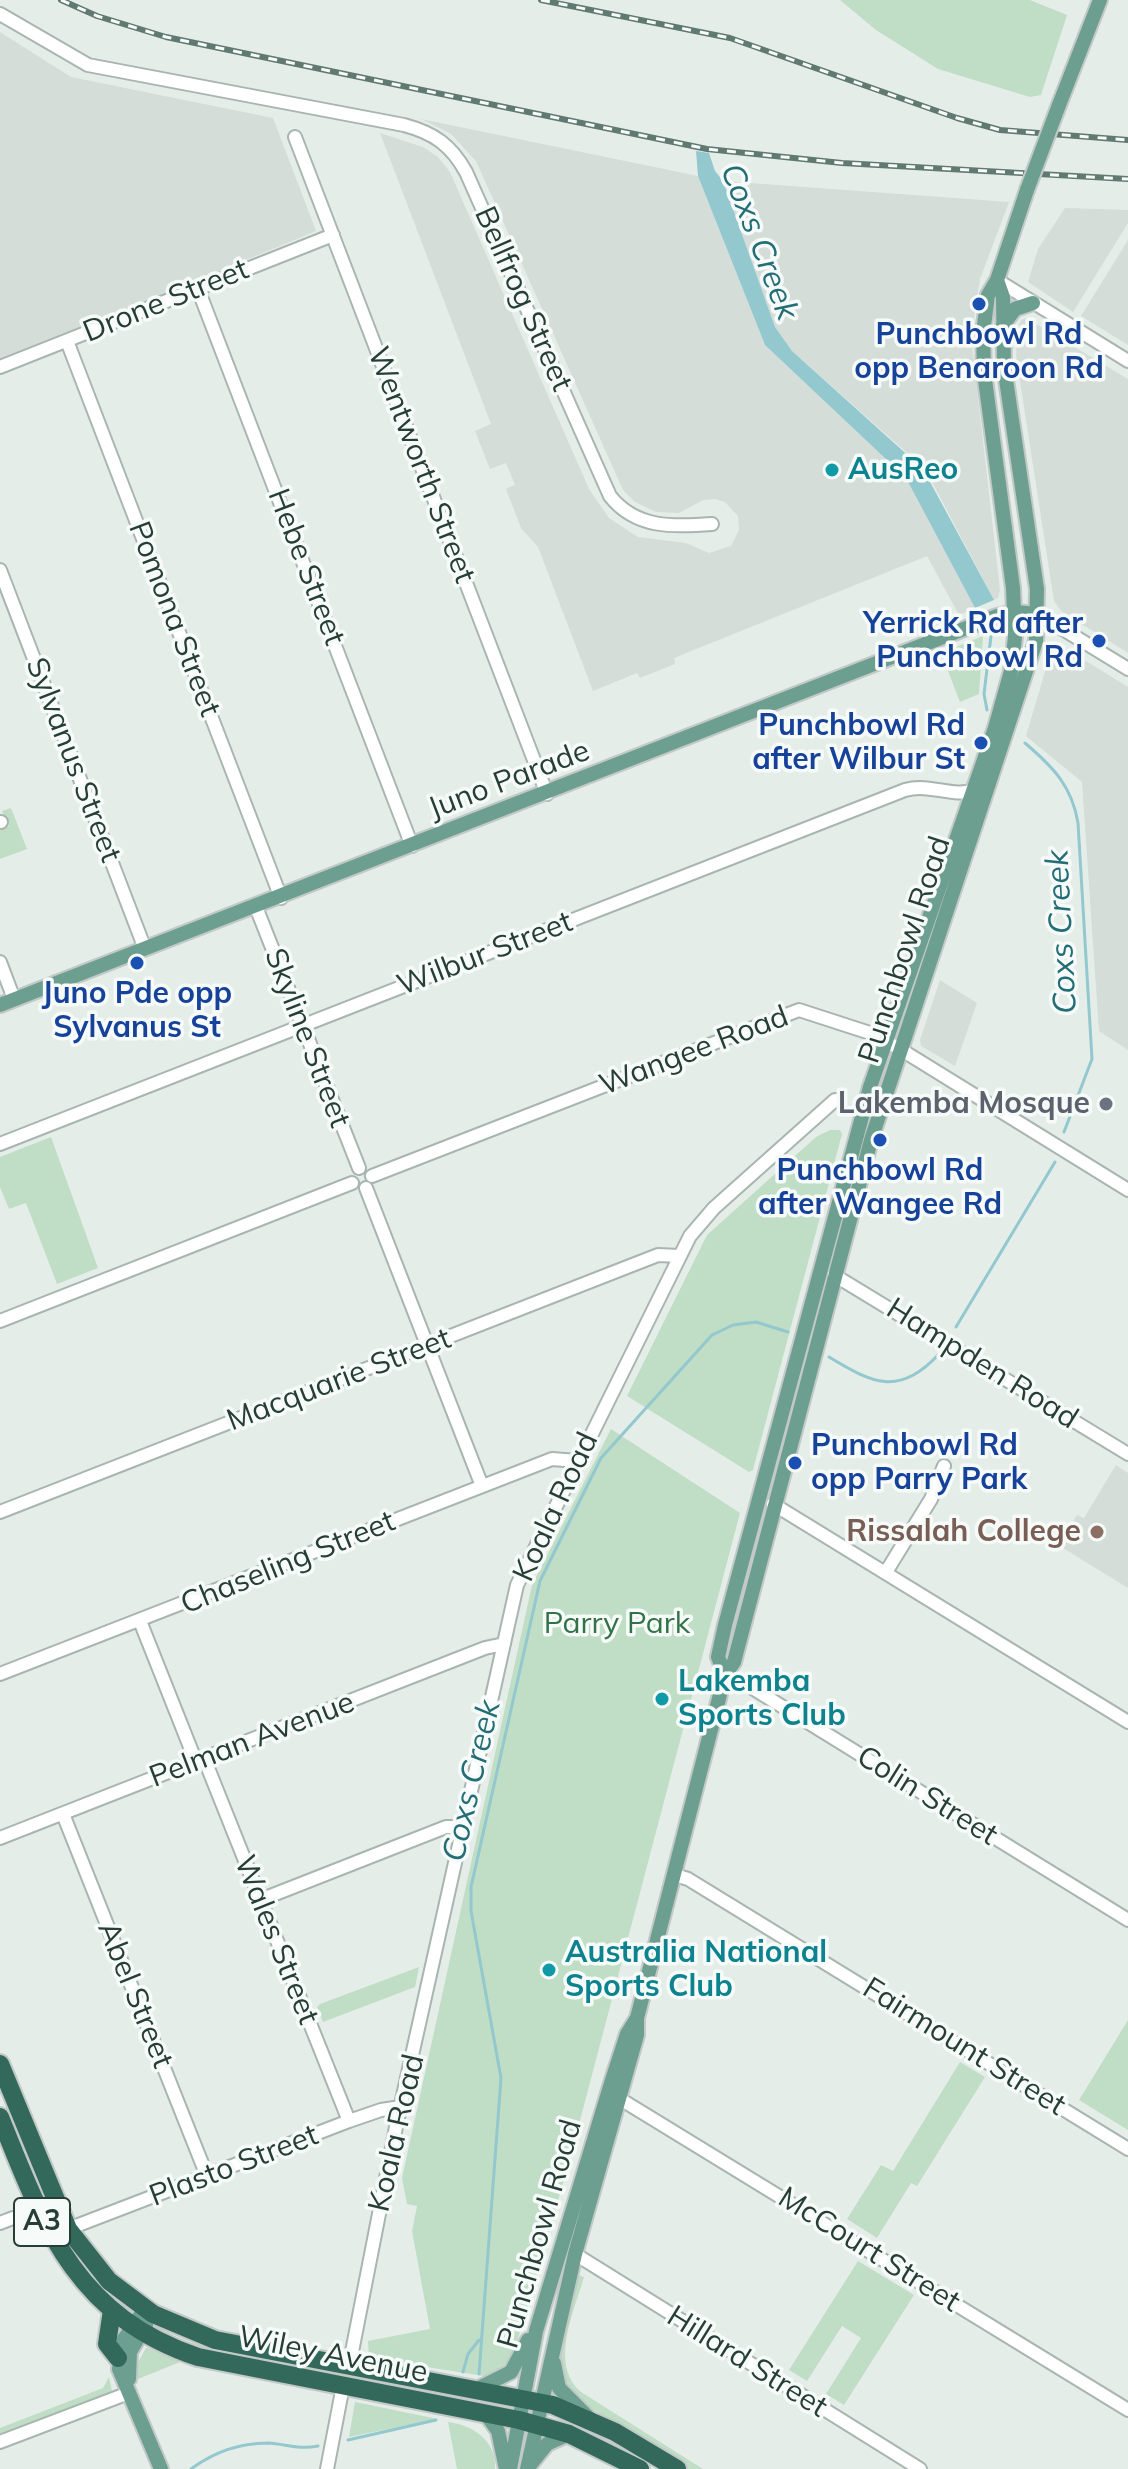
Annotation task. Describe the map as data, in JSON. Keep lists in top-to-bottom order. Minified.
{"streets":{"highway":["A3","Wiley Avenue"],"main road":["Juno Parade","Punchbowl Road"],"street":["Bellfrog Street","Drone Street","Wentworth Street","Hebe Street","Pomona Street","Sylvanus Street","Wilbur Street","Skyline Street","Wangee Road","Hampden Road","Macquarie Street","Koala Road","Chaseling Street","Pelman Avenue","Colin Street","Wales Street","Abel Street","Fairmount Street","Plasto Street","McCourt Street","Hillard Street"]},"crossings":[["Drone Street","Wentworth Street"],["Drone Street","Hebe Street"],["Drone Street","Pomona Street"],["Wentworth Street","Juno Parade"],["Hebe Street","Juno Parade"],["Pomona Street","Juno Parade"],["Sylvanus Street","Juno Parade"],["Juno Parade","Punchbowl Road"],["Juno Parade","Skyline Street"],["Punchbowl Road","Wilbur Street"],["Punchbowl Road","Wangee Road"],["Punchbowl Road","Hampden Road"],["Punchbowl Road","Colin Street"],["Punchbowl Road","Fairmount Street"],["Punchbowl Road","A3"],["Punchbowl Road","McCourt Street"],["Punchbowl Road","Wiley Avenue"],["Punchbowl Road","Hillard Street"],["Wilbur Street","Skyline Street"],["Skyline Street","Wangee Road"],["Macquarie Street","Koala Road"],["Koala Road","Chaseling Street"],["Koala Road","Pelman Avenue"],["Koala Road","Plasto Street"],["Koala Road","Wiley Avenue"],["Chaseling Street","Wales Street"],["Pelman Avenue","Wales Street"],["Pelman Avenue","Abel Street"],["Wales Street","Plasto Street"],["Abel Street","Plasto Street"],["Plasto Street","A3"],["A3","Wiley Avenue"]],"water":["Coxs Creek"],"parks":["Parry Park"],"places":["Punchbowl Rd opp Benaroon Rd","AusReo","Yerrick Rd after Punchbowl Rd","Punchbowl Rd after Wilbur St","Juno Pde opp Sylvanus St","Lakemba Mosque","Punchbowl Rd after Wangee Rd","Punchbowl Rd opp Parry Park","Rissalah College","Lakemba Sports Club","Australia National Sports Club"]}
